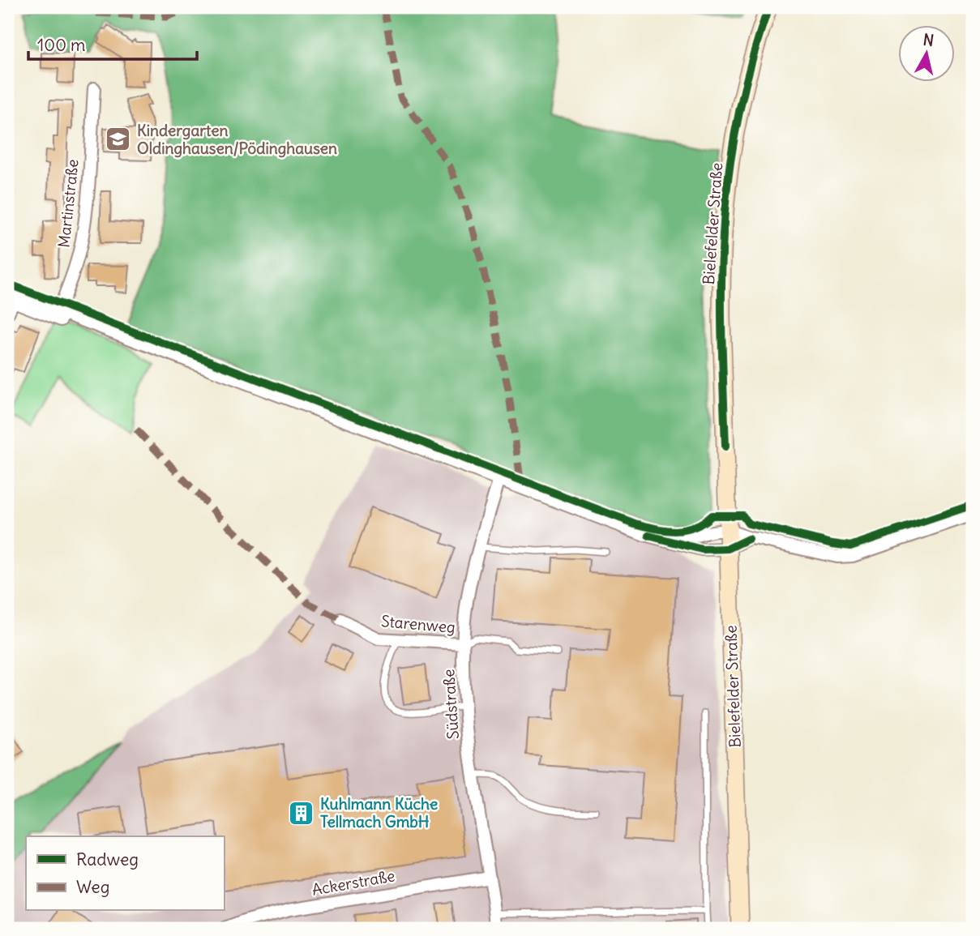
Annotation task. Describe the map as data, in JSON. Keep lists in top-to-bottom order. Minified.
{"streets":{"main road":["Bielefelder Straße"],"street":["Martinstraße","Starenweg","Südstraße","Ackerstraße"]},"crossings":[["Starenweg","Südstraße"],["Südstraße","Ackerstraße"]],"places":{"school or university":["Kindergarten Oldinghausen/Pödinghausen"],"building":["Kuhlmann Küche Tellmach GmbH"]},"legend":["Radweg","Weg"],"scale_bar":"100 m","north":"top"}
